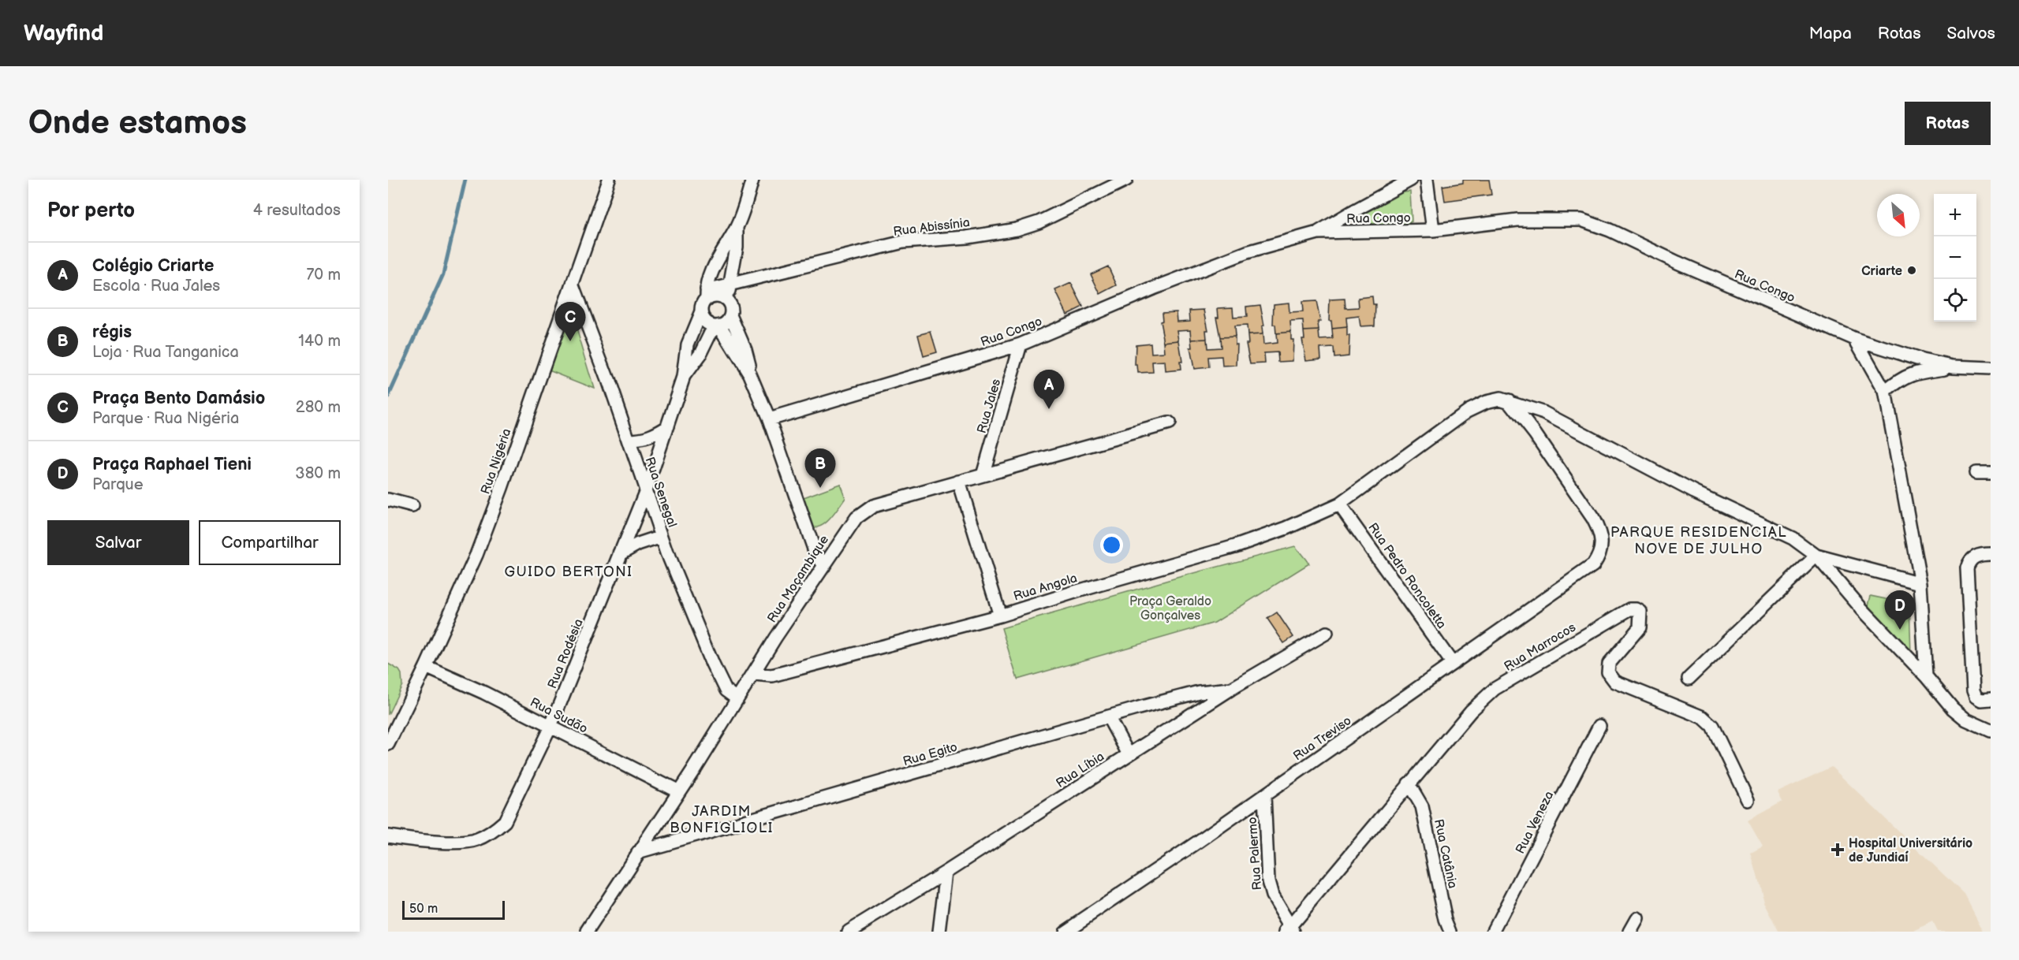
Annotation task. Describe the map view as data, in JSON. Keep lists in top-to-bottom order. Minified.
{"streets":{"street":["Rua Congo","Rua Abissínia","Rua Jales","Rua Nigéria","Rua Senegal","Rua Pedro Roncoletta","Rua Moçambique","Rua Angola","Rua Marrocos","Rua Rodésia","Rua Sudão","Rua Treviso","Rua Egito","Rua Líbia","Rua Veneza","Rua Palermo","Rua Catânia"]},"crossings":[["Rua Congo","Rua Jales"],["Rua Abissínia","Rua Rodésia"],["Rua Jales","Rua Moçambique"],["Rua Nigéria","Rua Senegal"],["Rua Nigéria","Rua Sudão"],["Rua Senegal","Rua Moçambique"],["Rua Senegal","Rua Rodésia"],["Rua Pedro Roncoletta","Rua Angola"],["Rua Pedro Roncoletta","Rua Treviso"],["Rua Moçambique","Rua Angola"],["Rua Moçambique","Rua Sudão"],["Rua Moçambique","Rua Egito"],["Rua Angola","Rua Treviso"],["Rua Marrocos","Rua Palermo"],["Rua Marrocos","Rua Catânia"],["Rua Rodésia","Rua Sudão"],["Rua Treviso","Rua Palermo"],["Rua Egito","Rua Líbia"]],"districts":["PARQUE RESIDENCIAL NOVE DE JULHO","GUIDO BERTONI","JARDIM BONFIGLIOLI"],"parks":["Praça Geraldo Gonçalves"],"places":{"other":["Criarte"],"health":["Hospital Universitário de Jundiaí"]},"scale_bar":"50 m","north":"bottom right","page":{"header":"Wayfind","nav":["Mapa","Rotas","Salvos"],"buttons":["Rotas",["Salvar","Compartilhar"]],"title":"Onde estamos","heading":["Por perto","4 resultados"],"map_buttons":["+","−"],"list":[{"mark":"A","name":"Colégio Criarte","note":"Escola · Rua Jales","value":"70 m"},{"mark":"B","name":"régis","note":"Loja · Rua Tanganica","value":"140 m"},{"mark":"C","name":"Praça Bento Damásio","note":"Parque · Rua Nigéria","value":"280 m"},{"mark":"D","name":"Praça Raphael Tieni","note":"Parque","value":"380 m"}],"pins":["C","A","B","D"],"scale":"50 m"}}
